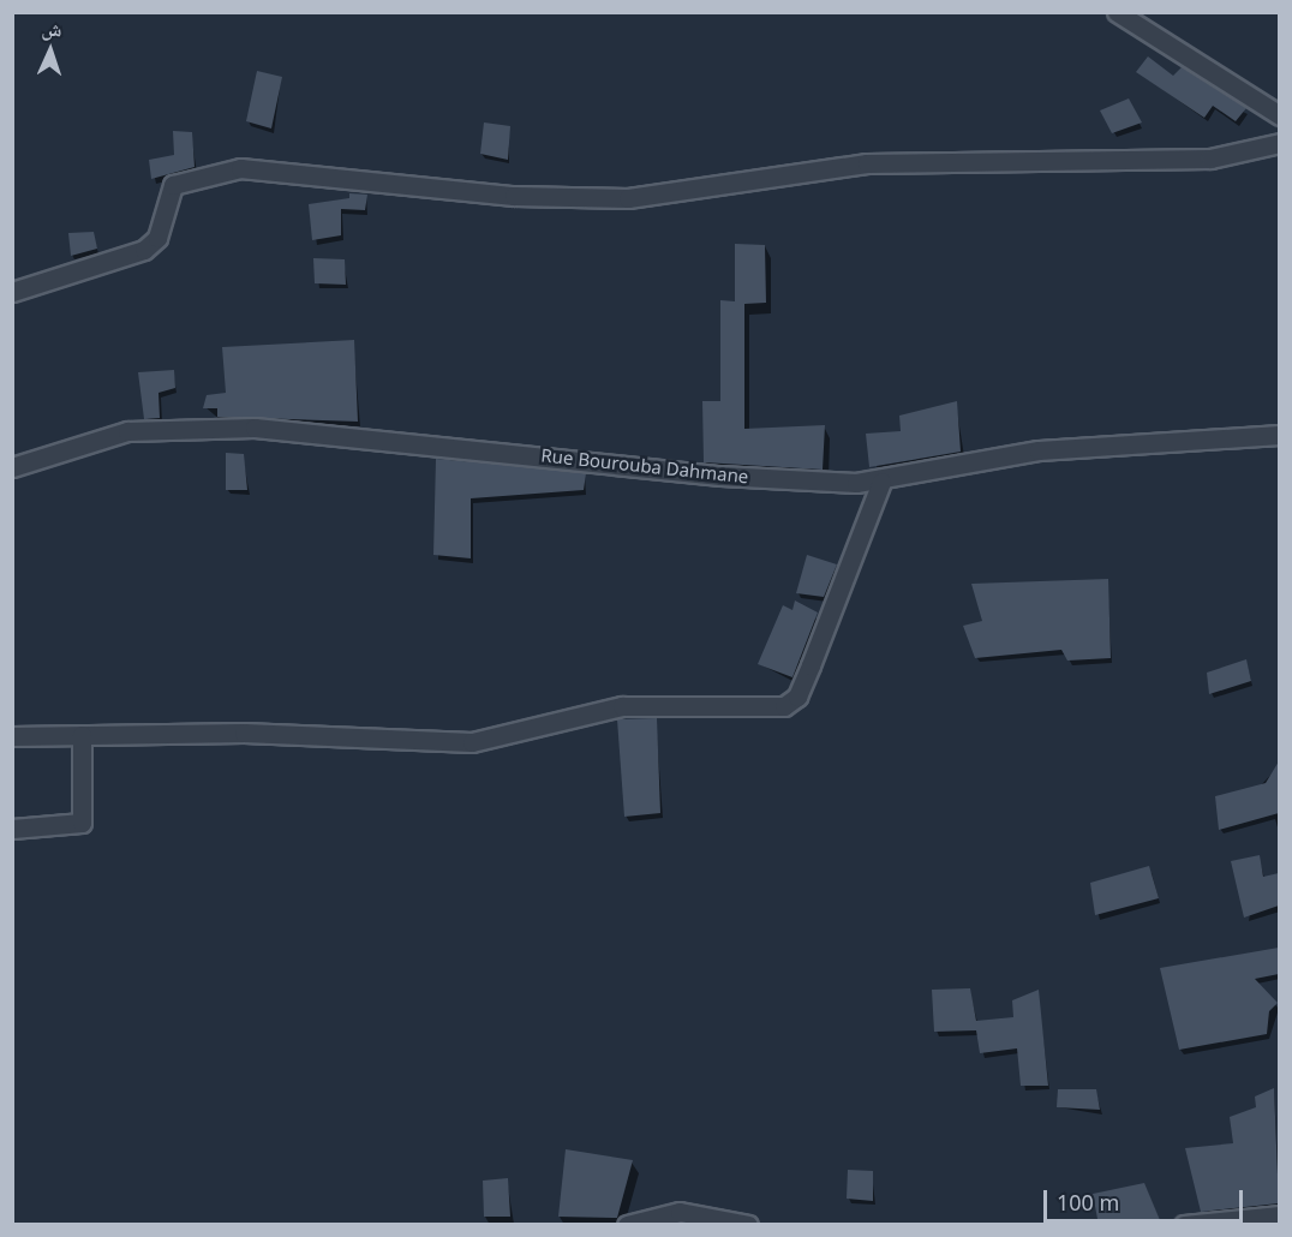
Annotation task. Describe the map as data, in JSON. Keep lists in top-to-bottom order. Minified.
{"streets":{"street":["Rue Bourouba Dahmane"]},"scale_bar":"100 m","north":"top"}
